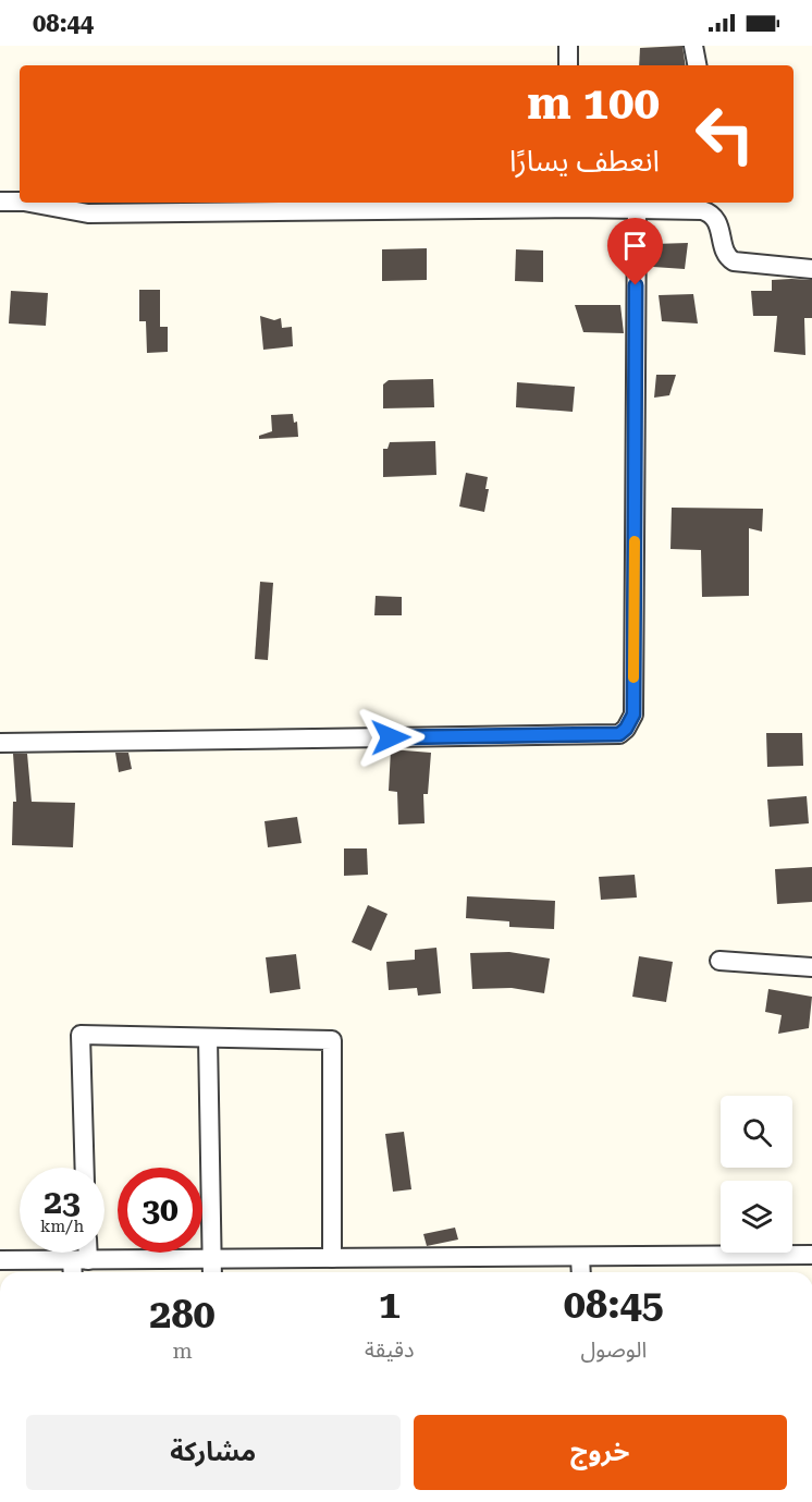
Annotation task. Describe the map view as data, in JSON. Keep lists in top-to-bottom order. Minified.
{"page":{"status":"08:44","turn":["100 m","انعطف يسارًا"],"speed":"23 km/h","limit":"30","eta":["08:45","الوصول","1","دقيقة","280","m"],"buttons":["خروج","مشاركة"]}}
